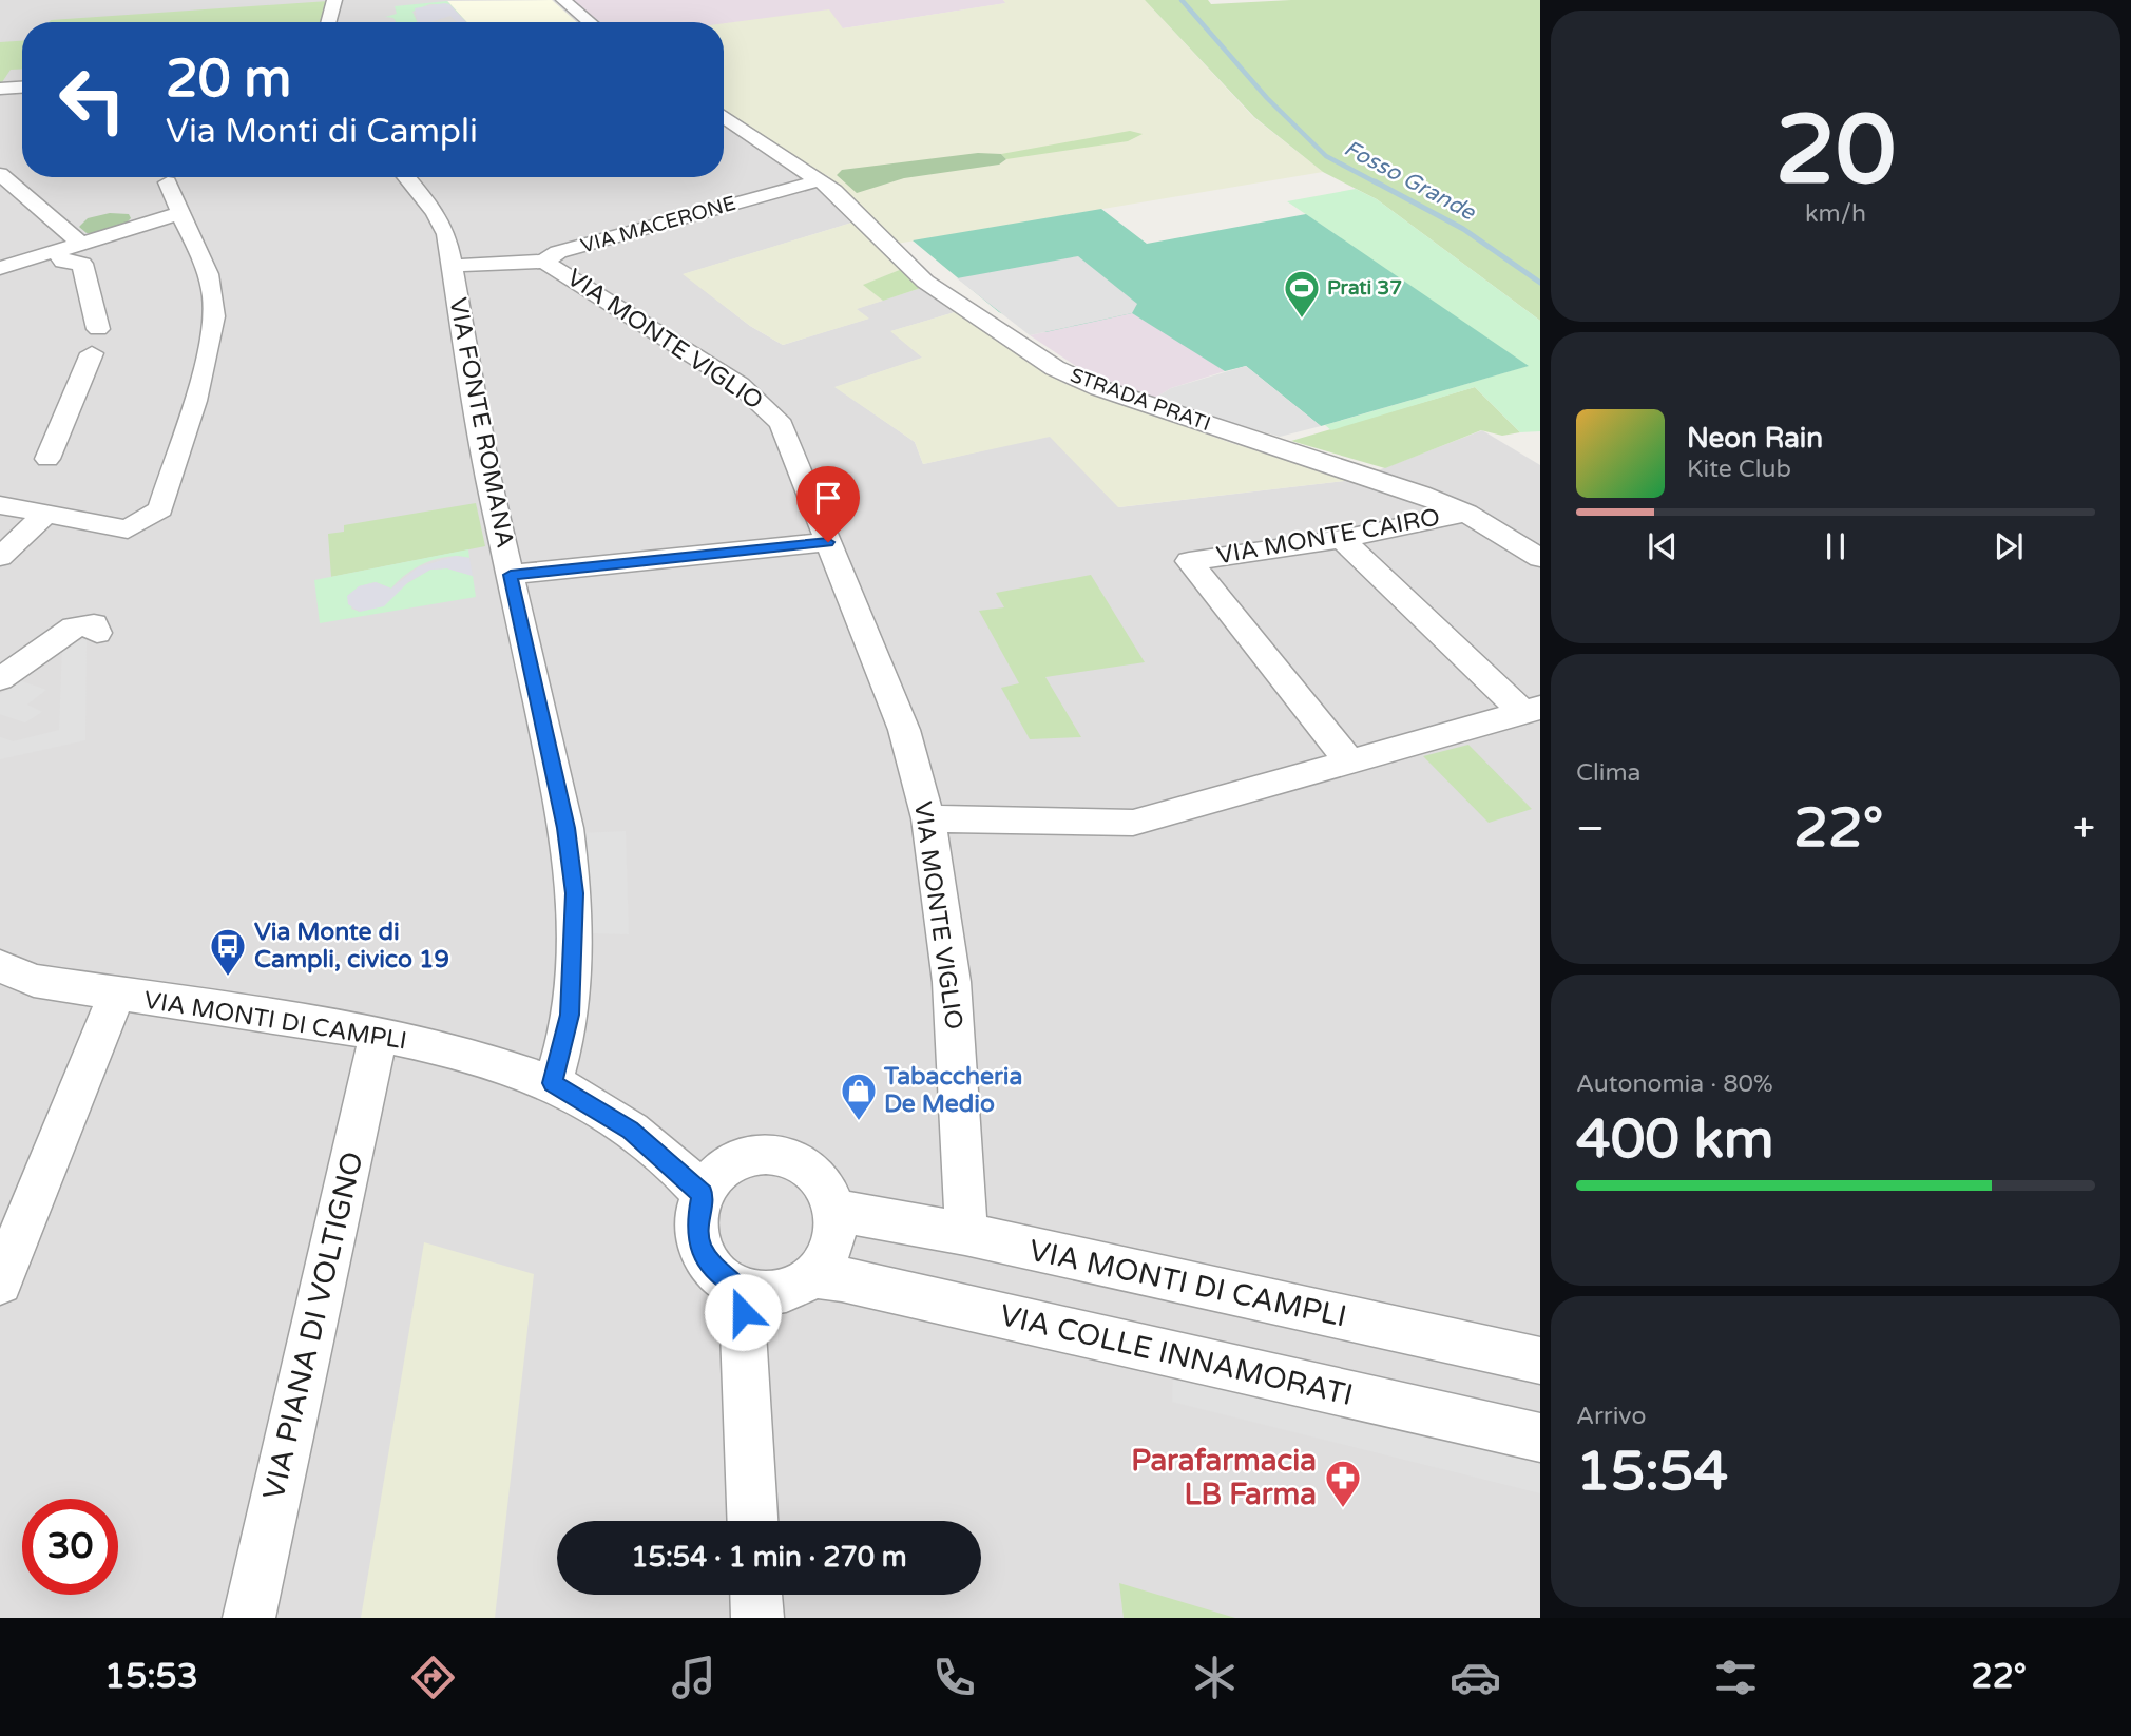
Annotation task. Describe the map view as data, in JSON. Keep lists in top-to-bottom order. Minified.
{"streets":{"street":["VIA MACERONE","VIA MONTE VIGLIO","STRADA PRATI","VIA FONTE ROMANA","VIA MONTE CAIRO","VIA MONTI DI CAMPLI","VIA PIANA DI VOLTIGNO","VIA COLLE INNAMORATI"]},"crossings":[["VIA MACERONE","VIA MONTE VIGLIO"],["VIA MACERONE","STRADA PRATI"],["VIA MACERONE","VIA FONTE ROMANA"],["VIA MONTE VIGLIO","VIA MONTI DI CAMPLI"],["STRADA PRATI","VIA MONTE CAIRO"],["VIA FONTE ROMANA","VIA MONTI DI CAMPLI"],["VIA MONTI DI CAMPLI","VIA PIANA DI VOLTIGNO"],["VIA MONTI DI CAMPLI","VIA COLLE INNAMORATI"]],"water":["Fosso Grande"],"places":{"sports":["Prati 37"],"bus stop":["Via Monte di Campli, civico 19"],"shop":["Tabaccheria De Medio"],"pharmacy":["Parafarmacia LB Farma"]},"page":{"tile":[["20","km/h"],"Clima",["Autonomia · 80%","400 km"],["Arrivo","15:54"]],"turn":["20 m","Via Monti di Campli"],"song":["Neon Rain","Kite Club"],"heat":["−","22°","+"],"limit":"30","trip":"15:54 · 1 min · 270 m","tabs":["15:53","22°"]}}
